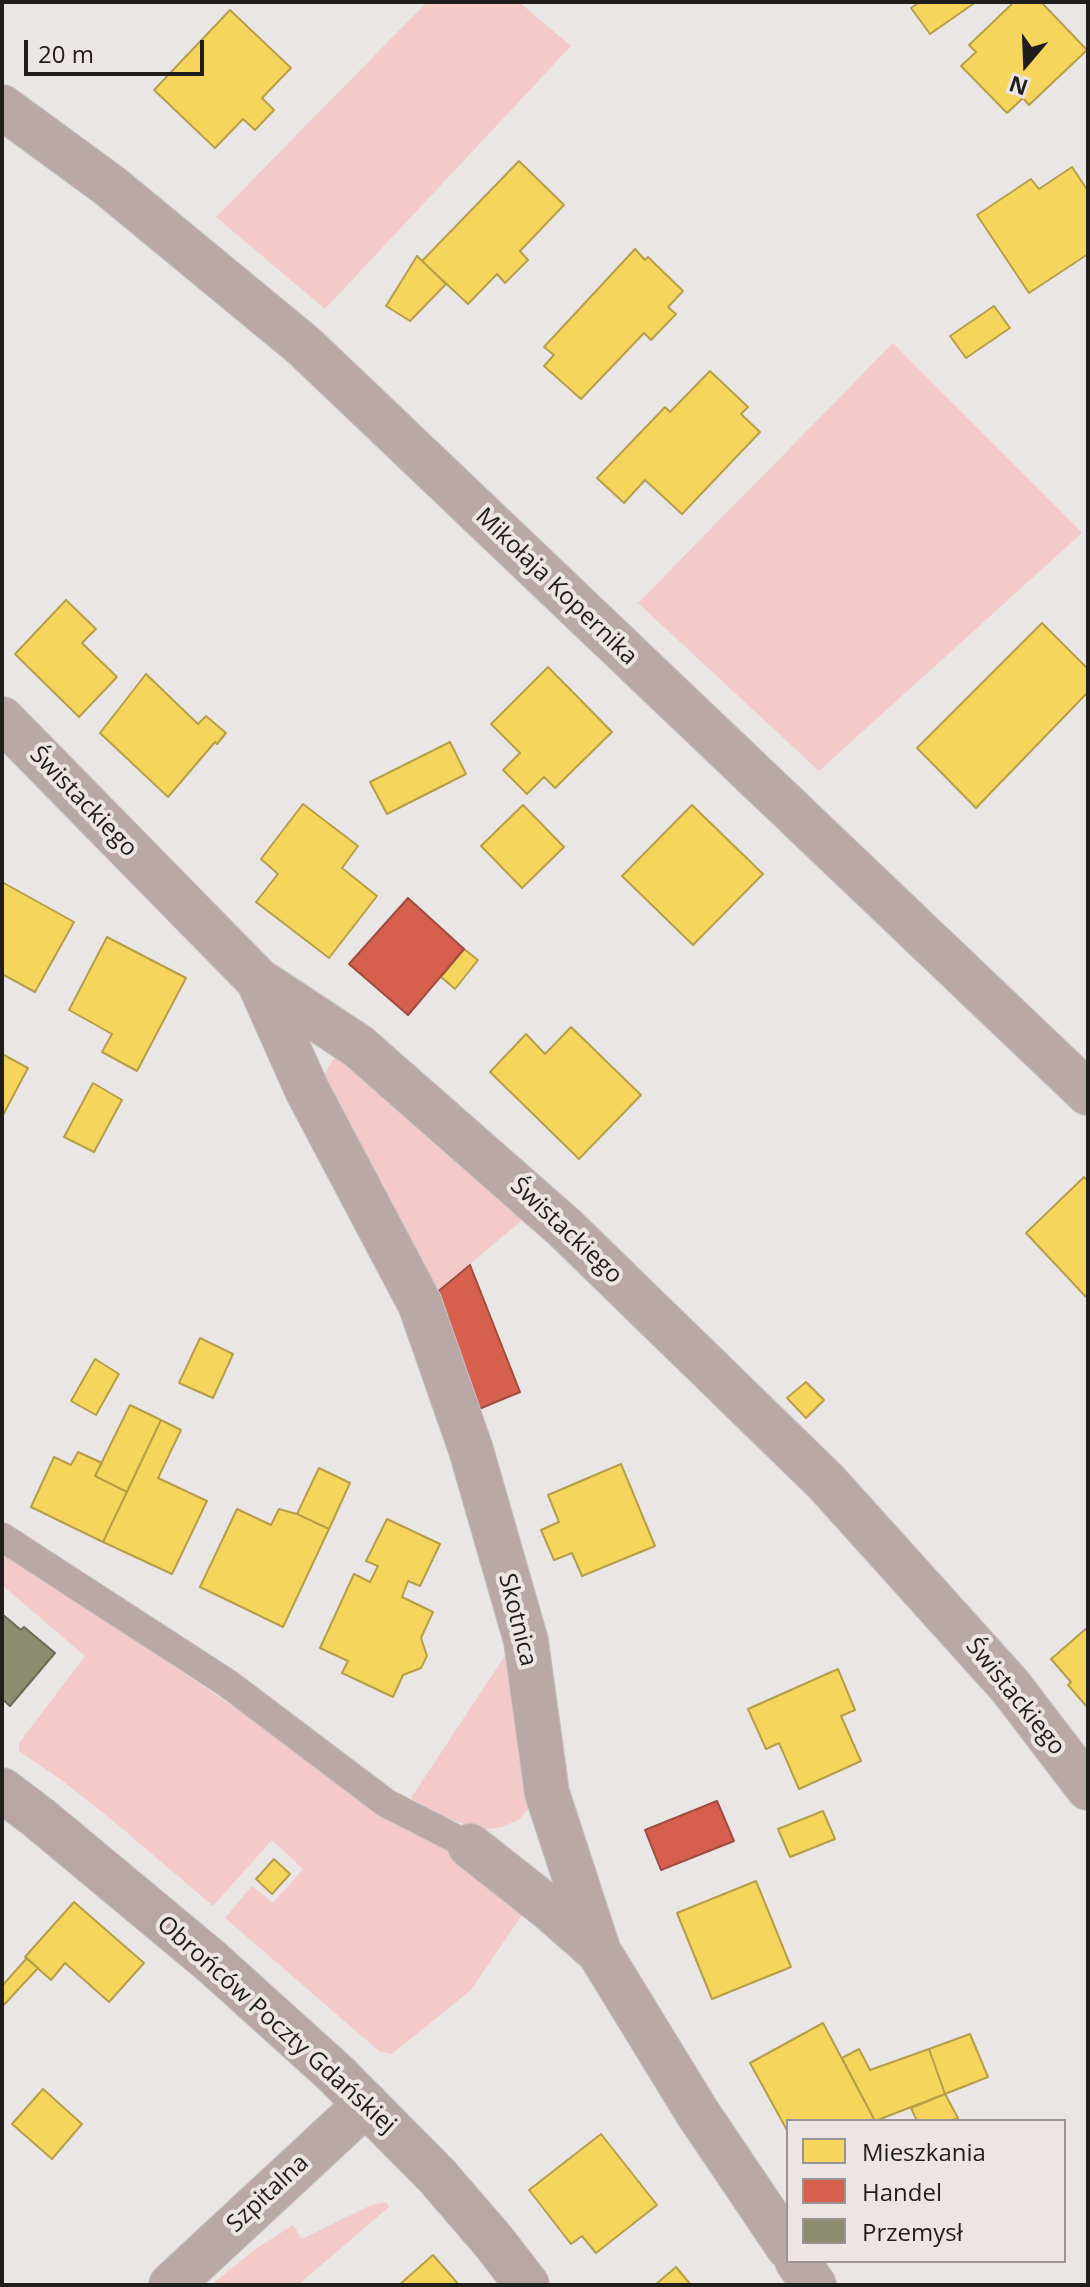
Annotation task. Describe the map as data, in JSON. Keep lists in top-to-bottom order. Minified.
{"streets":{"street":["Mikołaja Kopernika","Świstackiego","Skotnica","Obrońców Poczty Gdańskiej","Szpitalna"]},"crossings":[["Świstackiego","Skotnica"],["Obrońców Poczty Gdańskiej","Szpitalna"]],"legend":["Mieszkania","Handel","Przemysł"],"scale_bar":"20 m","north":"bottom"}
